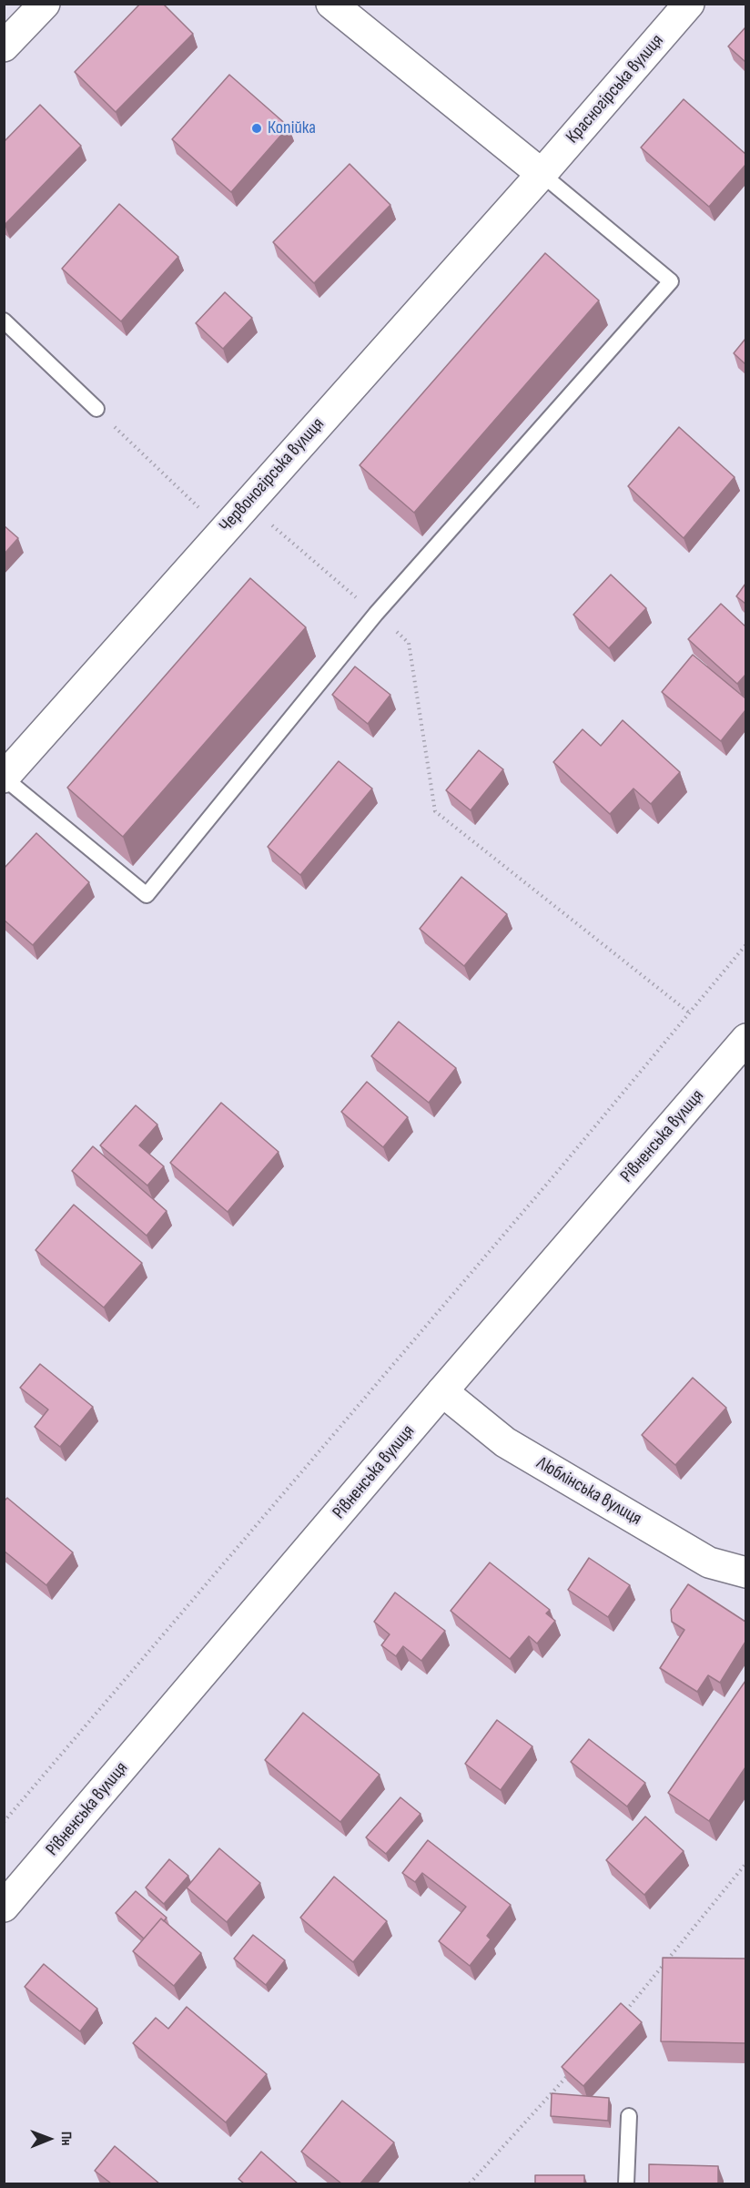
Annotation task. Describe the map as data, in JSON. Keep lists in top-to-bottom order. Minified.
{"streets":{"street":["Красногірська вулиця","Червоногірська вулиця","Рівненська вулиця","Люблінська вулиця"]},"crossings":[["Красногірська вулиця","Червоногірська вулиця"],["Рівненська вулиця","Люблінська вулиця"]],"places":["Копійка"],"north":"right"}
